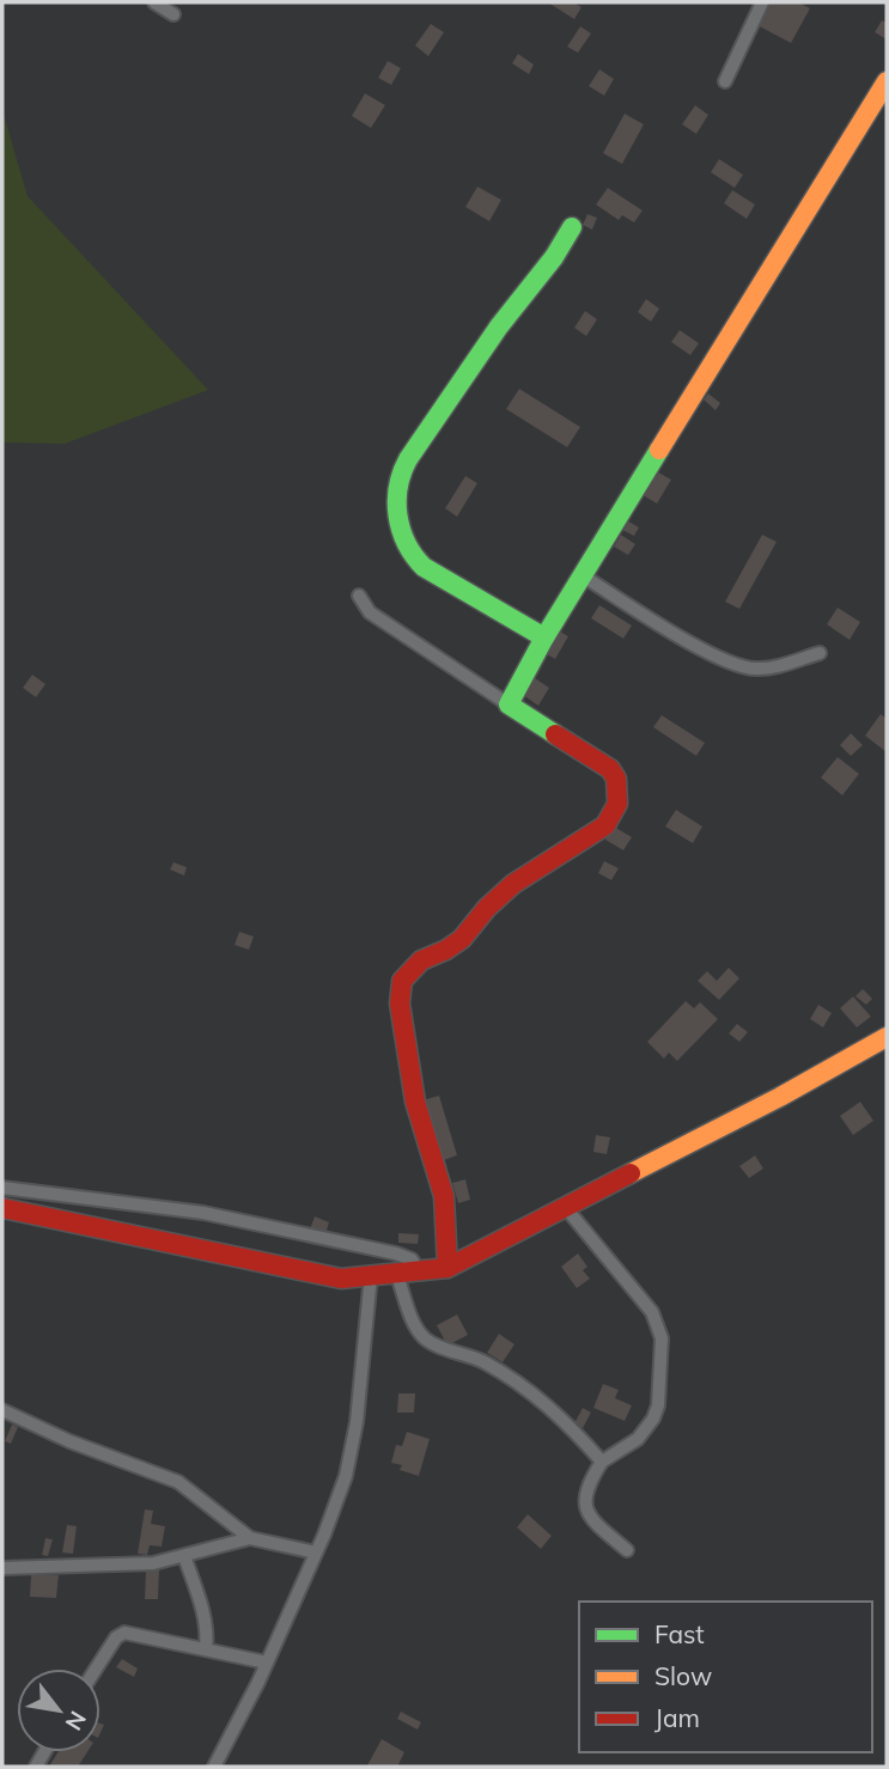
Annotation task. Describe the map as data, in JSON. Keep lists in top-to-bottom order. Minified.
{"legend":["Fast","Slow","Jam"],"north":"bottom right"}
